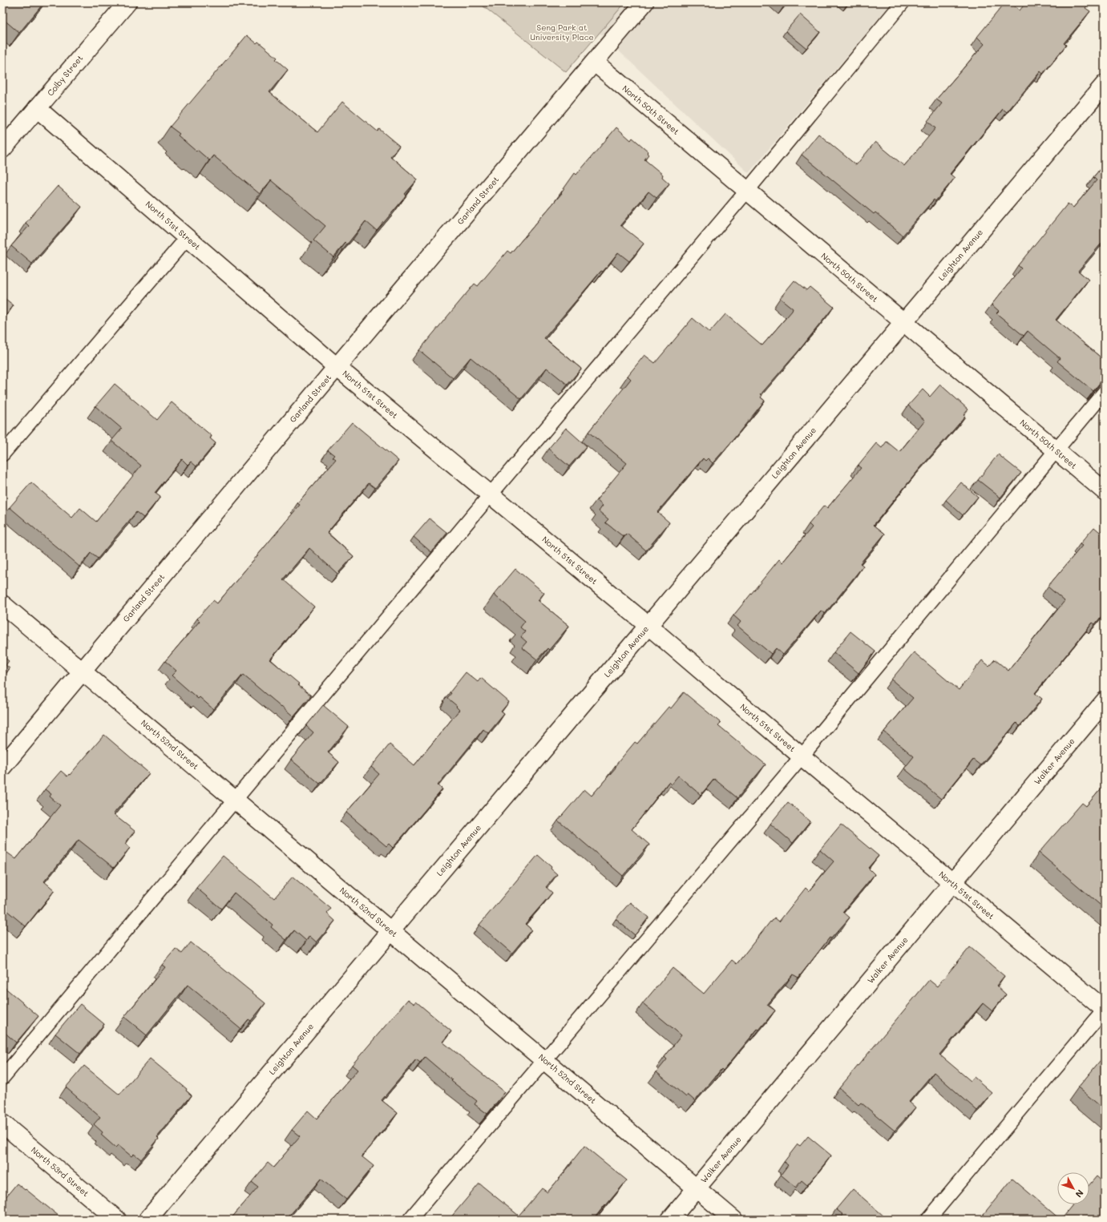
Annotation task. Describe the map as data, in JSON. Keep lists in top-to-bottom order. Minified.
{"streets":{"street":["Colby Street","North 50th Street","Garland Street","North 51st Street","Leighton Avenue","North 52nd Street","Walker Avenue","North 53rd Street"]},"crossings":[["Colby Street","North 51st Street"],["North 50th Street","Garland Street"],["North 50th Street","Leighton Avenue"],["Garland Street","North 51st Street"],["Garland Street","North 52nd Street"],["North 51st Street","Leighton Avenue"],["North 51st Street","Walker Avenue"],["Leighton Avenue","North 52nd Street"],["North 52nd Street","Walker Avenue"]],"parks":["Seng Park at University Place"],"north":"bottom right"}
